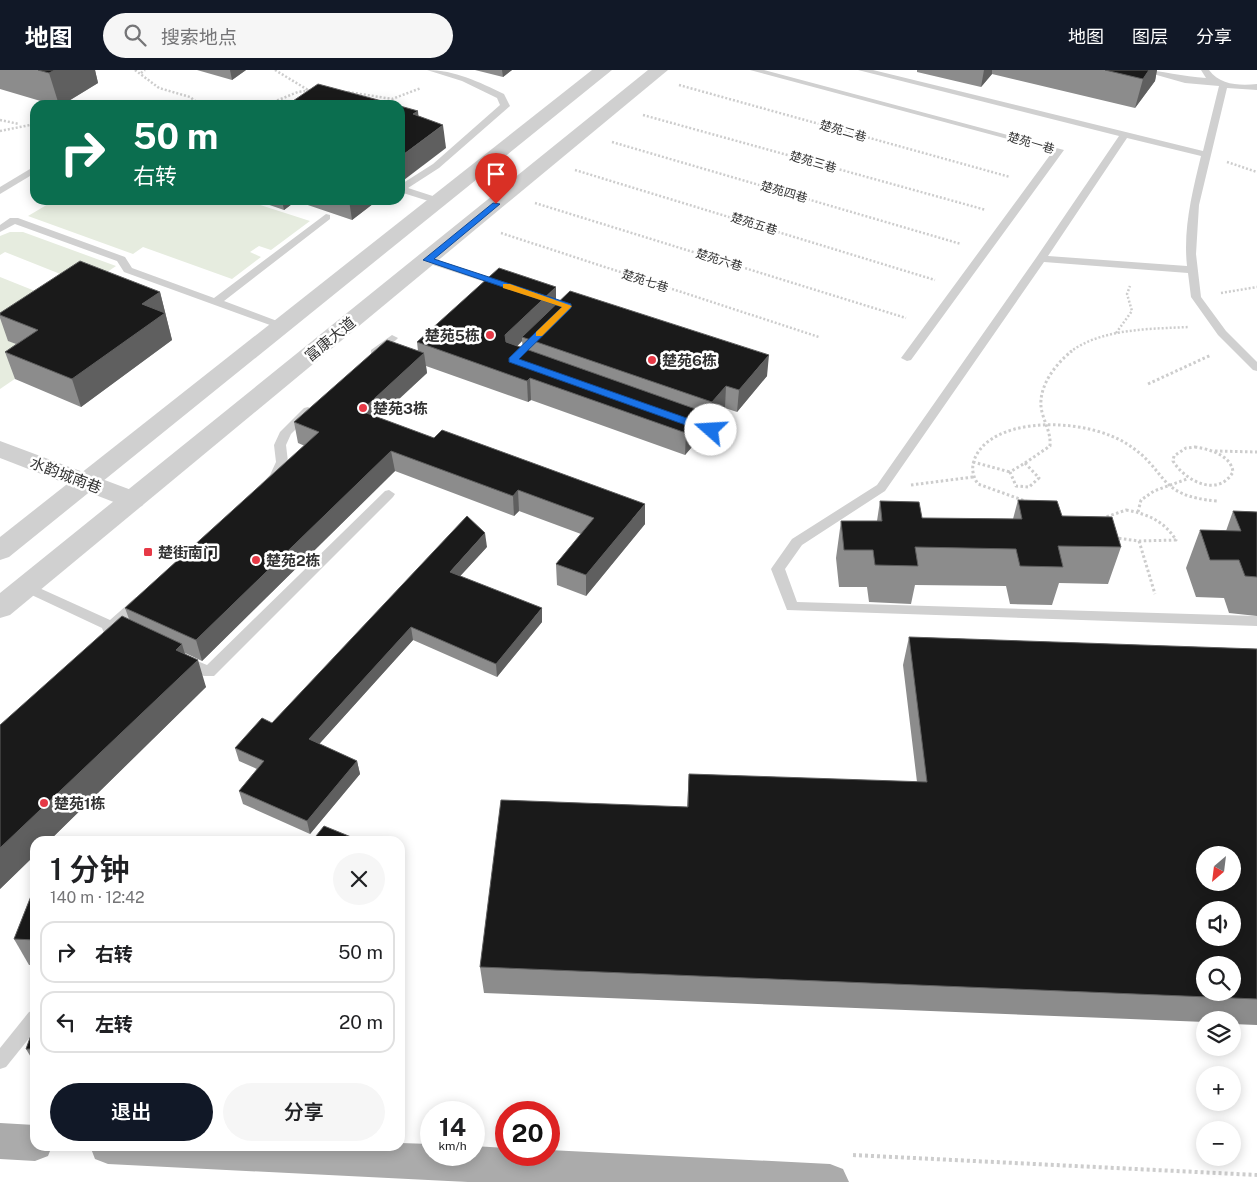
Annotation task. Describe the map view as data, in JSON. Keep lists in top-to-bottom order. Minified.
{"streets":{"street":["富康大道","水韵城南巷"],"lane":["楚苑一巷"],"path":["楚苑二巷","楚苑三巷","楚苑四巷","楚苑五巷","楚苑六巷","楚苑七巷"]},"crossings":[["楚苑二巷","楚苑一巷"],["楚苑二巷","富康大道"],["楚苑一巷","楚苑三巷"],["楚苑一巷","楚苑四巷"],["楚苑一巷","楚苑五巷"],["楚苑一巷","楚苑六巷"],["楚苑三巷","富康大道"],["楚苑四巷","富康大道"],["楚苑五巷","富康大道"],["楚苑六巷","富康大道"],["楚苑七巷","富康大道"],["富康大道","水韵城南巷"]],"places":{"other":["楚苑5栋","楚苑6栋","楚苑3栋","楚苑2栋","楚苑1栋"],"transit":["楚街南门"]},"north":"bottom left","page":{"header":"地图","search":"搜索地点","nav":["地图","图层","分享"],"turn":["50 m","右转"],"heading":["1 分钟","140 m · 12:42"],"map_buttons":["+","−"],"list":[{"name":"右转","value":"50 m"},{"name":"左转","value":"20 m"}],"buttons":["退出","分享"],"speed":"14 km/h","limit":"20"}}
